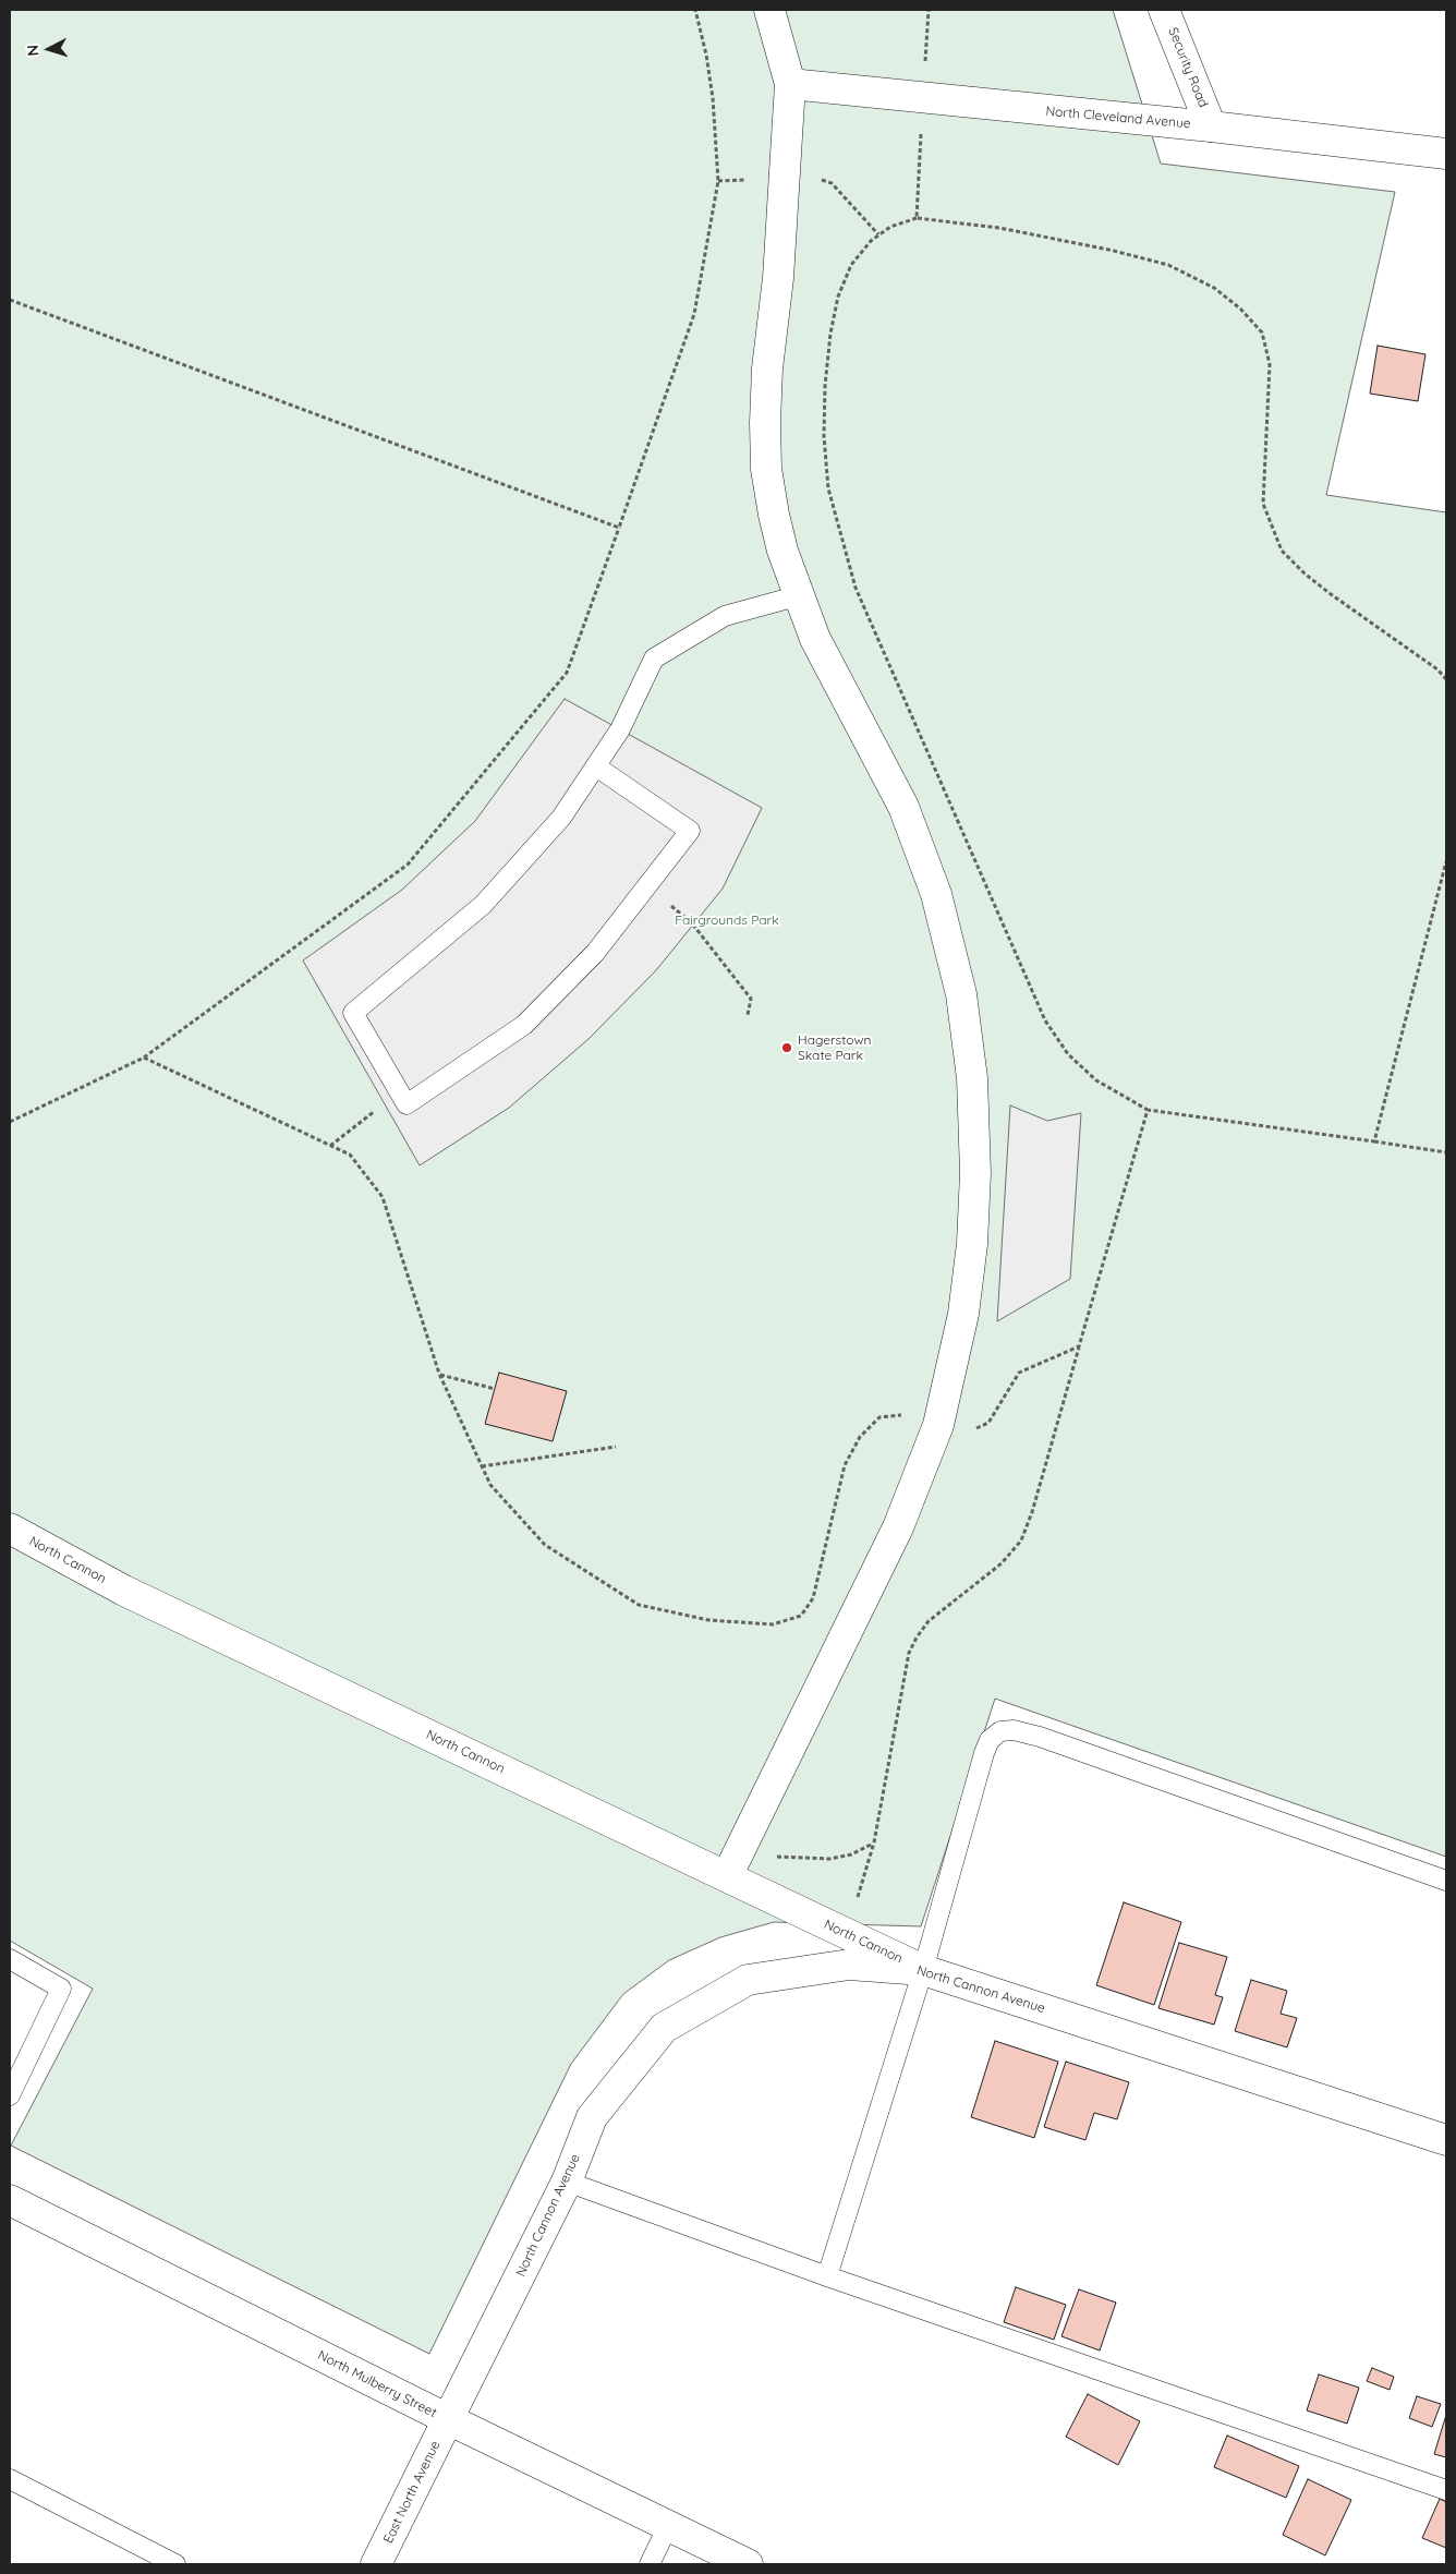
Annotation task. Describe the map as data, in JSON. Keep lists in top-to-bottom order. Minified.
{"streets":{"street":["Security Road","North Cleveland Avenue","North Cannon","North Cannon Avenue","North Mulberry Street","East North Avenue"]},"crossings":[["Security Road","North Cleveland Avenue"],["North Cannon","North Cannon Avenue"],["North Cannon Avenue","North Mulberry Street"],["North Cannon Avenue","East North Avenue"],["North Mulberry Street","East North Avenue"]],"parks":["Fairgrounds Park"],"places":["Hagerstown Skate Park"],"north":"left"}
